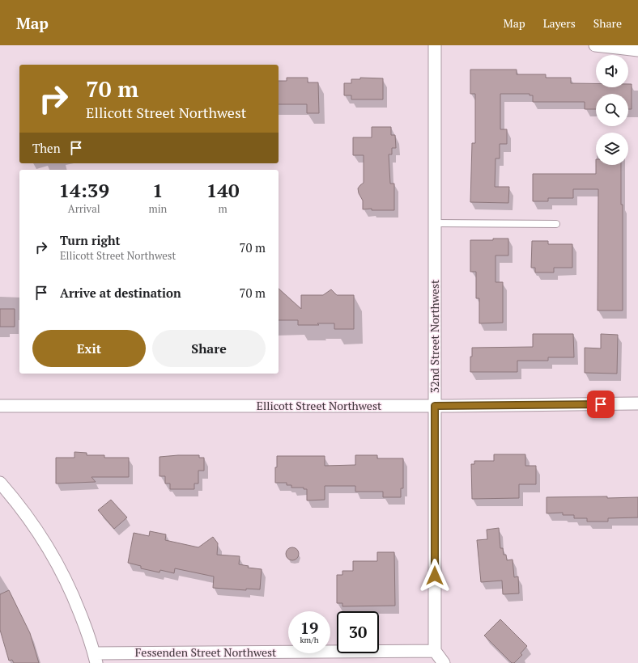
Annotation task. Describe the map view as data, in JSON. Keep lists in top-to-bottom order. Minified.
{"streets":{"street":["32nd Street Northwest","Ellicott Street Northwest","Fessenden Street Northwest"]},"crossings":[["32nd Street Northwest","Ellicott Street Northwest"],["32nd Street Northwest","Fessenden Street Northwest"]],"page":{"header":"Map","nav":["Map","Layers","Share"],"turn":["70 m","Ellicott Street Northwest"],"then":"Then","eta":["14:39","Arrival","1","min","140","m"],"list":[{"name":"Turn right","note":"Ellicott Street Northwest","value":"70 m"},{"name":"Arrive at destination","value":"70 m"}],"buttons":["Exit","Share"],"speed":"19 km/h","limit":"30"}}
